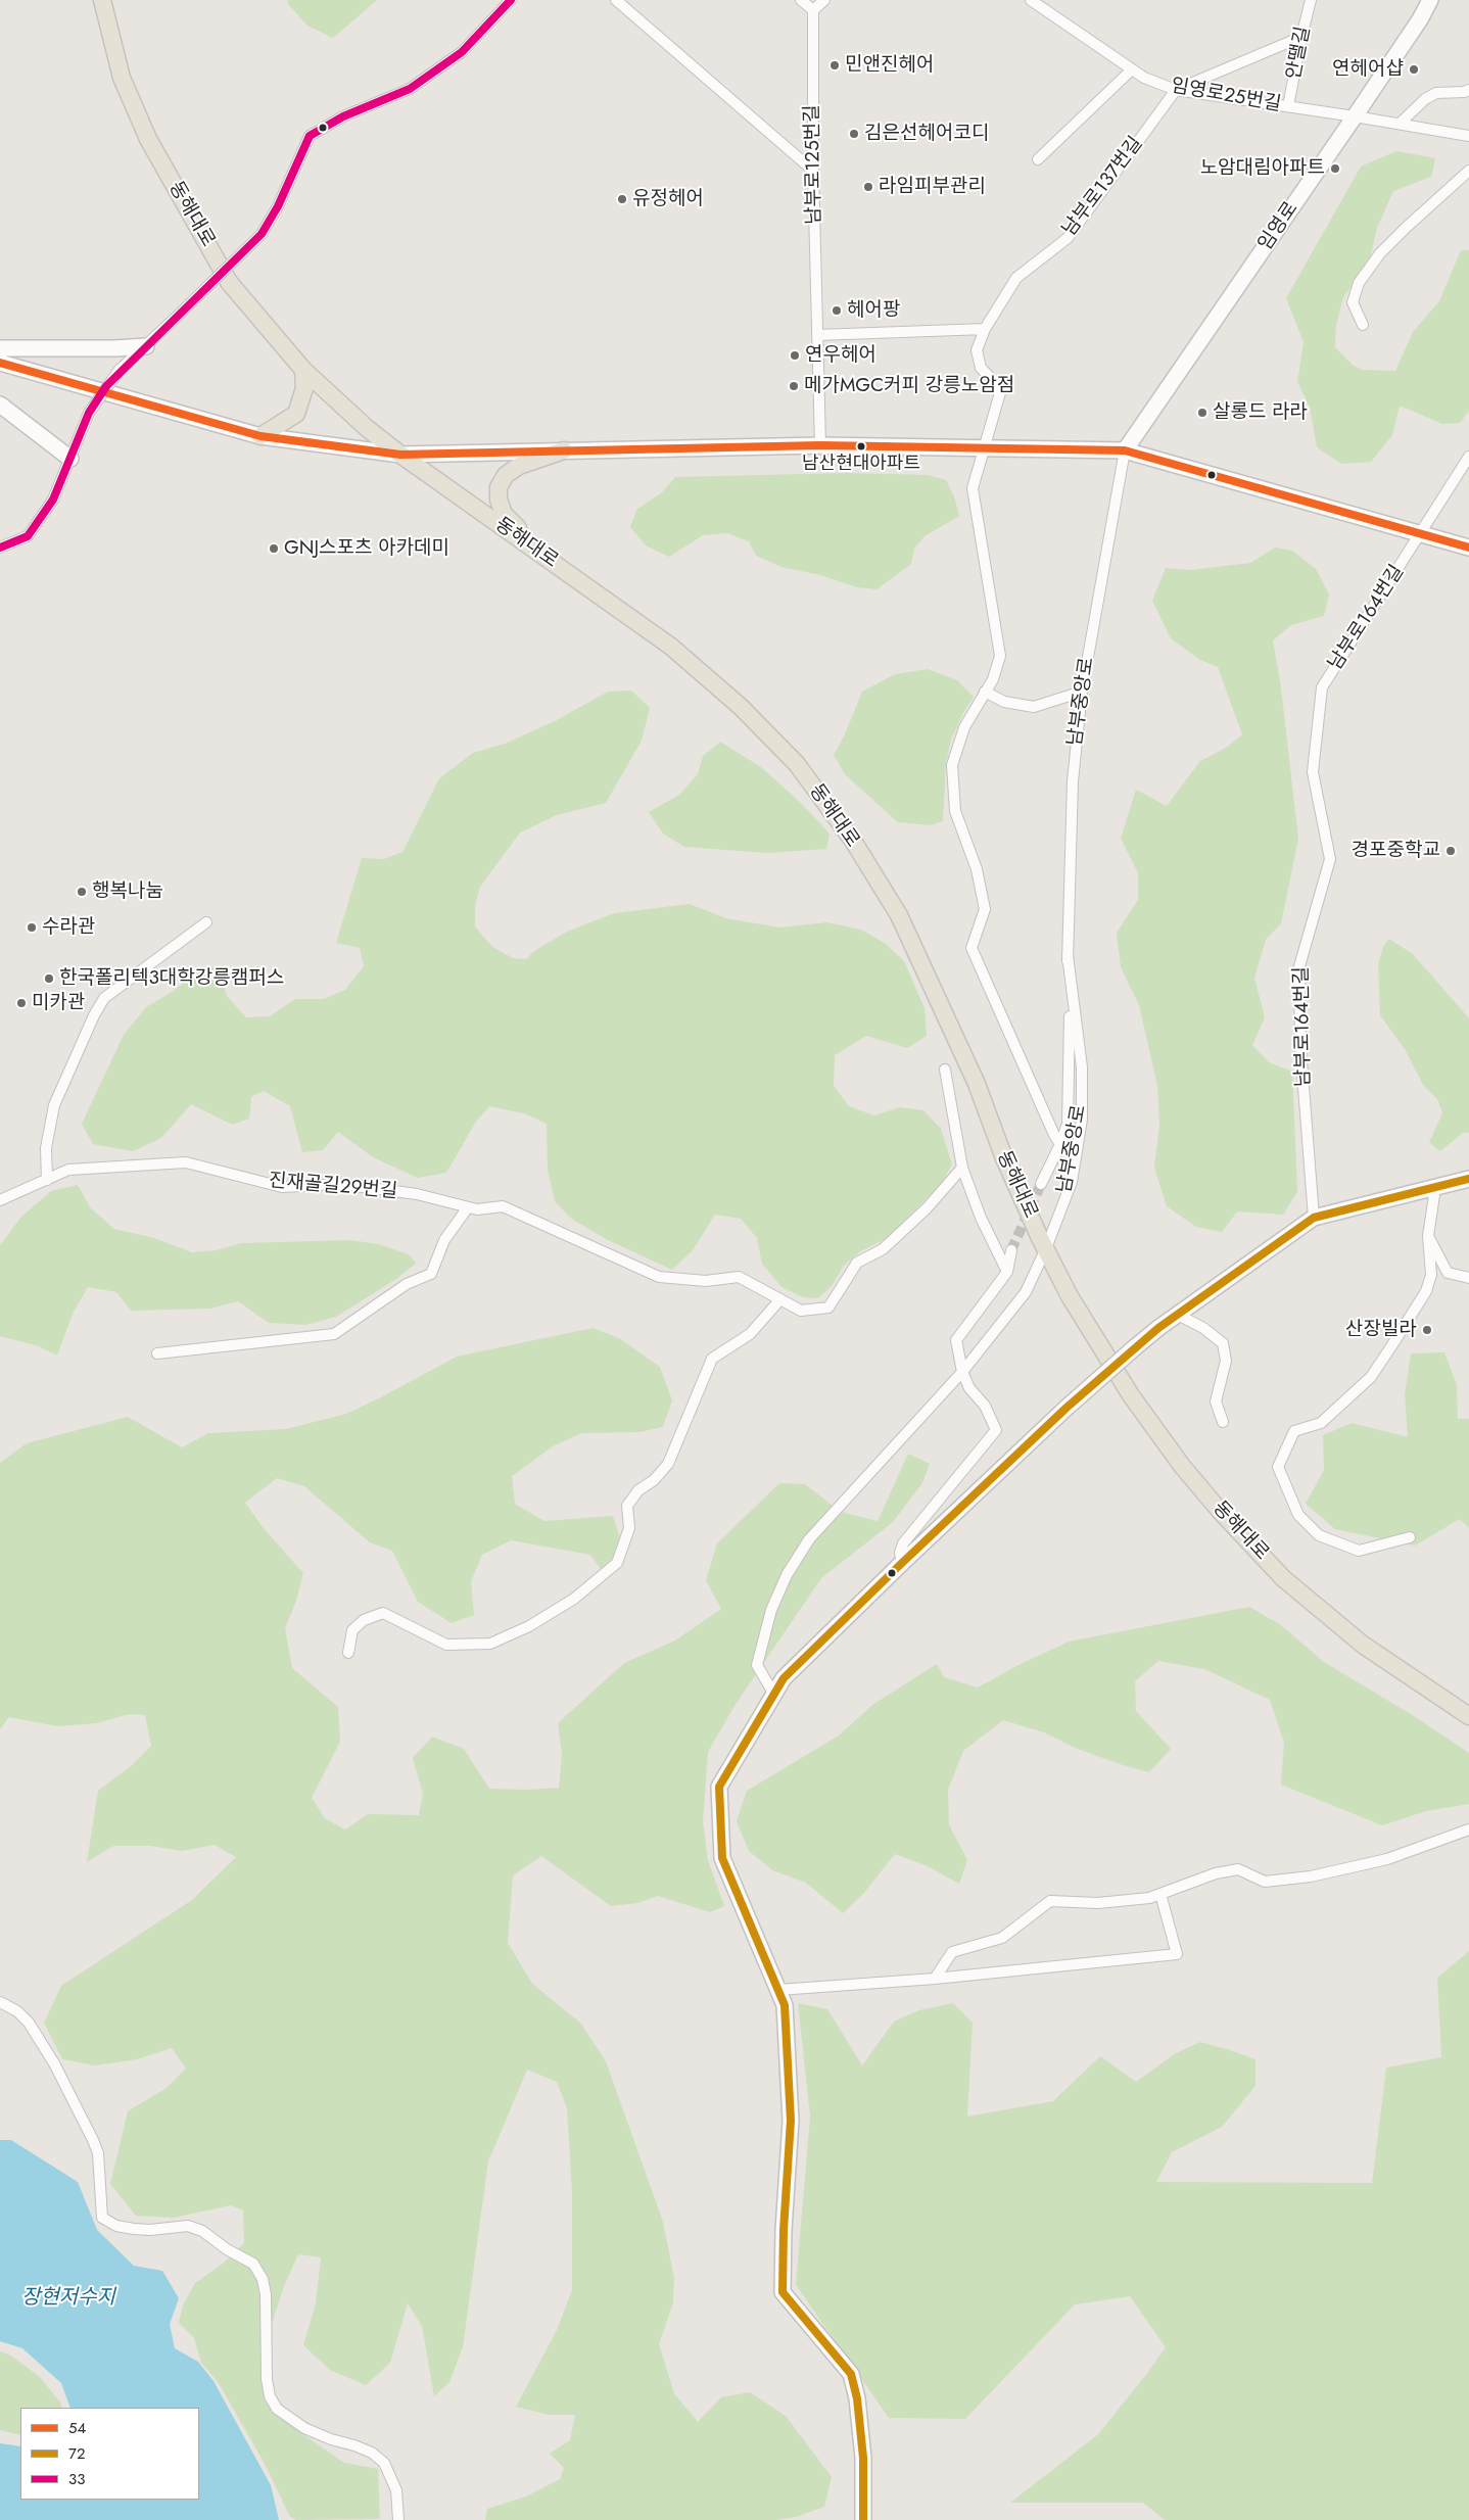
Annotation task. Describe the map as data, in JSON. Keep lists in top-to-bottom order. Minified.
{"streets":{"main road":["동해대로"],"street":["안땔길","임영로25번길","남부로125번길","남부로137번길","임영로","남부로164번길","남부중앙로","진재골길29번길"]},"crossings":[["안땔길","임영로25번길"],["임영로25번길","남부로137번길"],["임영로25번길","임영로"],["동해대로","남부중앙로"],["임영로","남부중앙로"]],"water":["장현저수지"],"places":["민앤진헤어","연헤어샵","김은선헤어코디","노암대림아파트","라임피부관리","유정헤어","헤어팡","연우헤어","메가MGC커피 강릉노암점","살롱드 라라","남산현대아파트","GNJ스포츠 아카데미","경포중학교","행복나눔","수라관","한국폴리텍3대학강릉캠퍼스","미카관","산장빌라"],"lines":["transit line 33","transit line 54","transit line 72"],"legend":["54","72","33"]}
